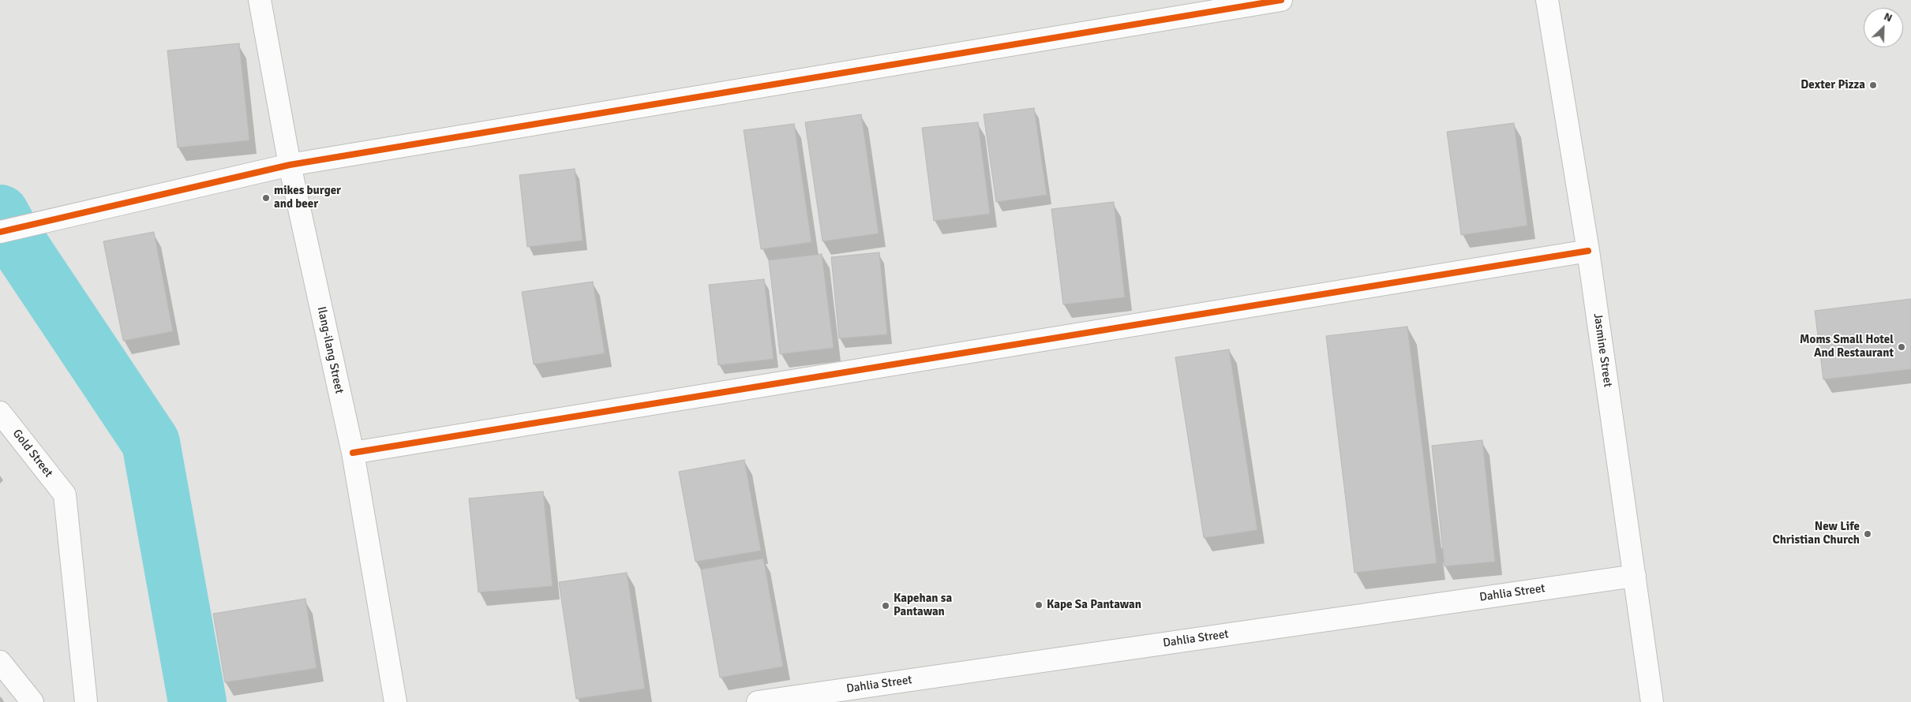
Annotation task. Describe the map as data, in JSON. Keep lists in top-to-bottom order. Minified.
{"streets":{"street":["Ilang-ilang Street","Jasmine Street","Gold Street","Dahlia Street"]},"crossings":[["Jasmine Street","Dahlia Street"]],"places":["Dexter Pizza","mikes burger and beer","Moms Small Hotel And Restaurant","New Life Christian Church","Kape Sa Pantawan","Kapehan sa Pantawan"],"north":"top right"}
